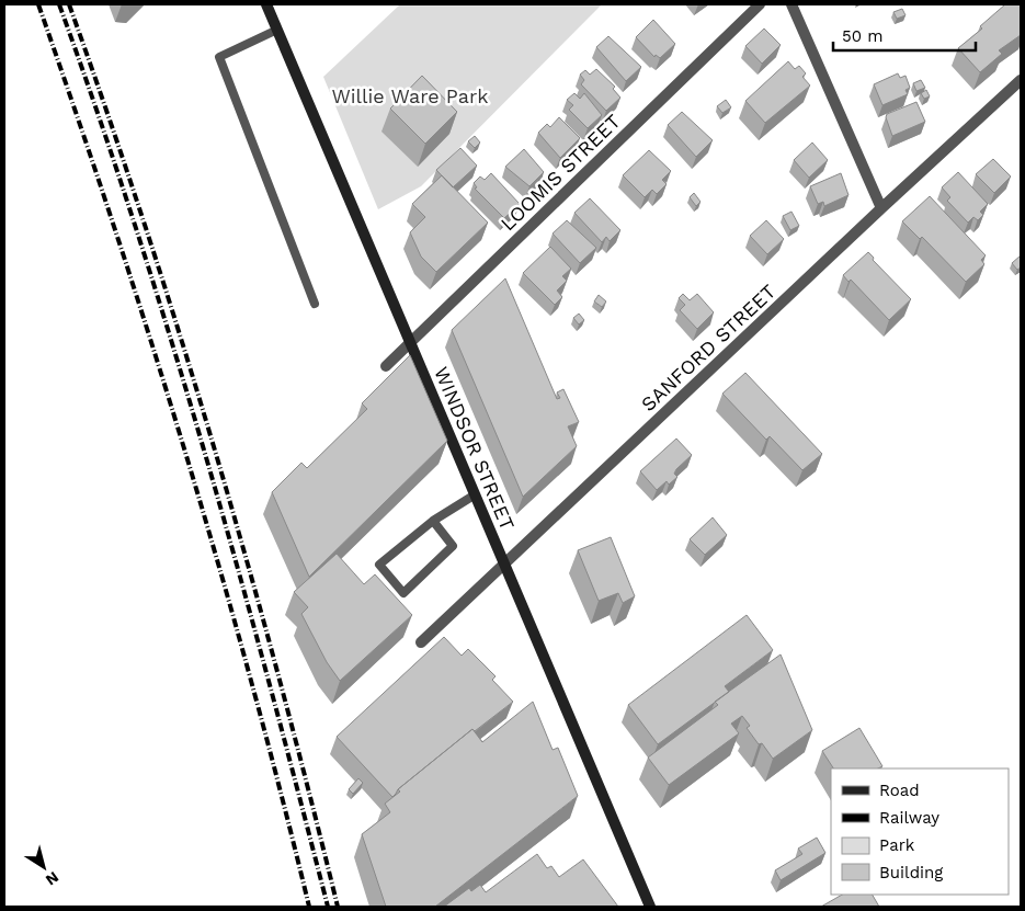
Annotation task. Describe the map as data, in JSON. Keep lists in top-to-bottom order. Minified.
{"streets":{"main road":["WINDSOR STREET"],"street":["LOOMIS STREET","SANFORD STREET"]},"crossings":[["LOOMIS STREET","WINDSOR STREET"],["SANFORD STREET","WINDSOR STREET"]],"parks":["Willie Ware Park"],"legend":["Road","Railway","Park","Building"],"scale_bar":"50 m","north":"bottom right"}
